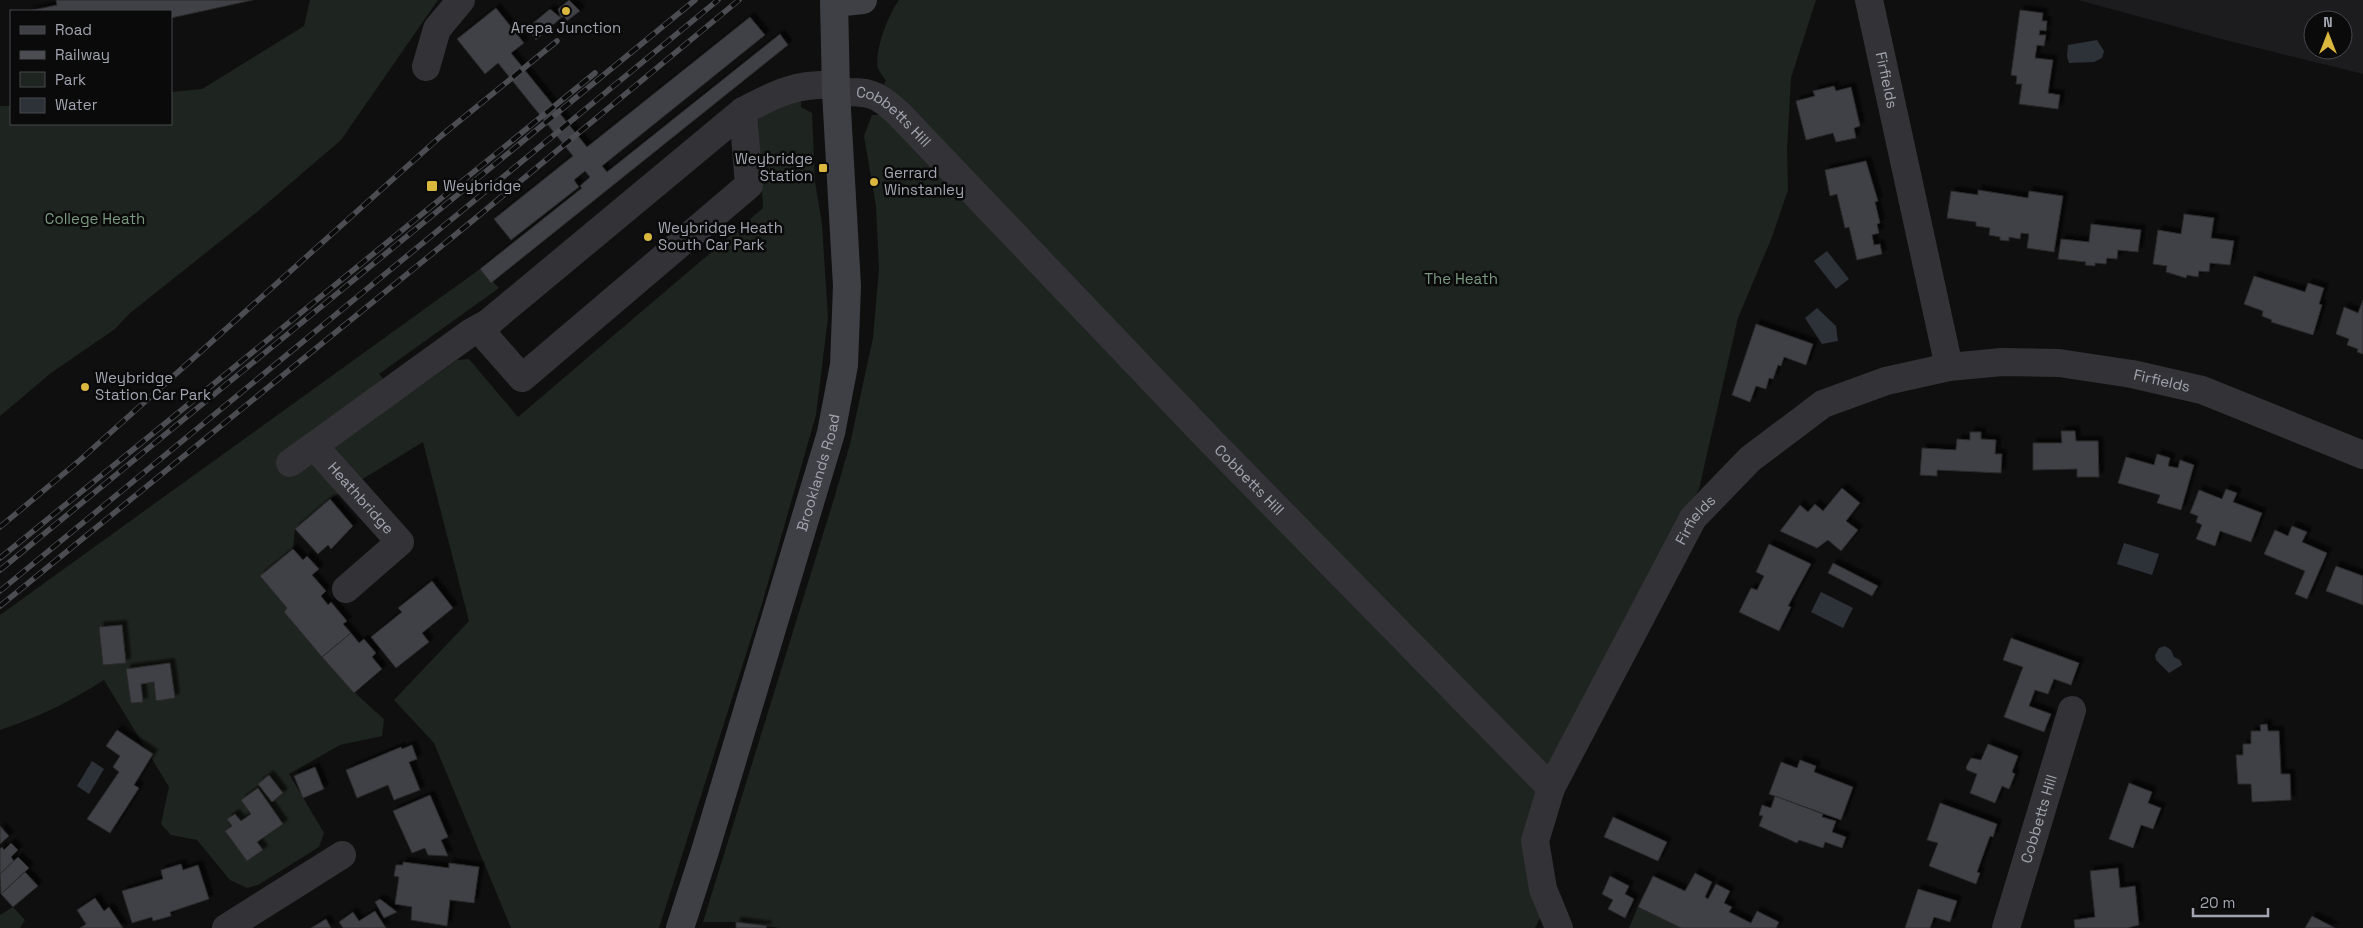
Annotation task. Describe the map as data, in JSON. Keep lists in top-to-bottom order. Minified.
{"streets":{"main road":["Brooklands Road"],"street":["Firfields","Cobbetts Hill","Heathbridge"]},"crossings":[["Firfields","Cobbetts Hill"],["Cobbetts Hill","Brooklands Road"],["Cobbetts Hill","Heathbridge"]],"parks":["College Heath","The Heath"],"places":{"other":["Arepa Junction","Gerrard Winstanley","Weybridge Heath South Car Park","Weybridge Station Car Park"],"transit":["Weybridge Station","Weybridge"]},"legend":["Road","Railway","Park","Water"],"scale_bar":"20 m","north":"top"}
